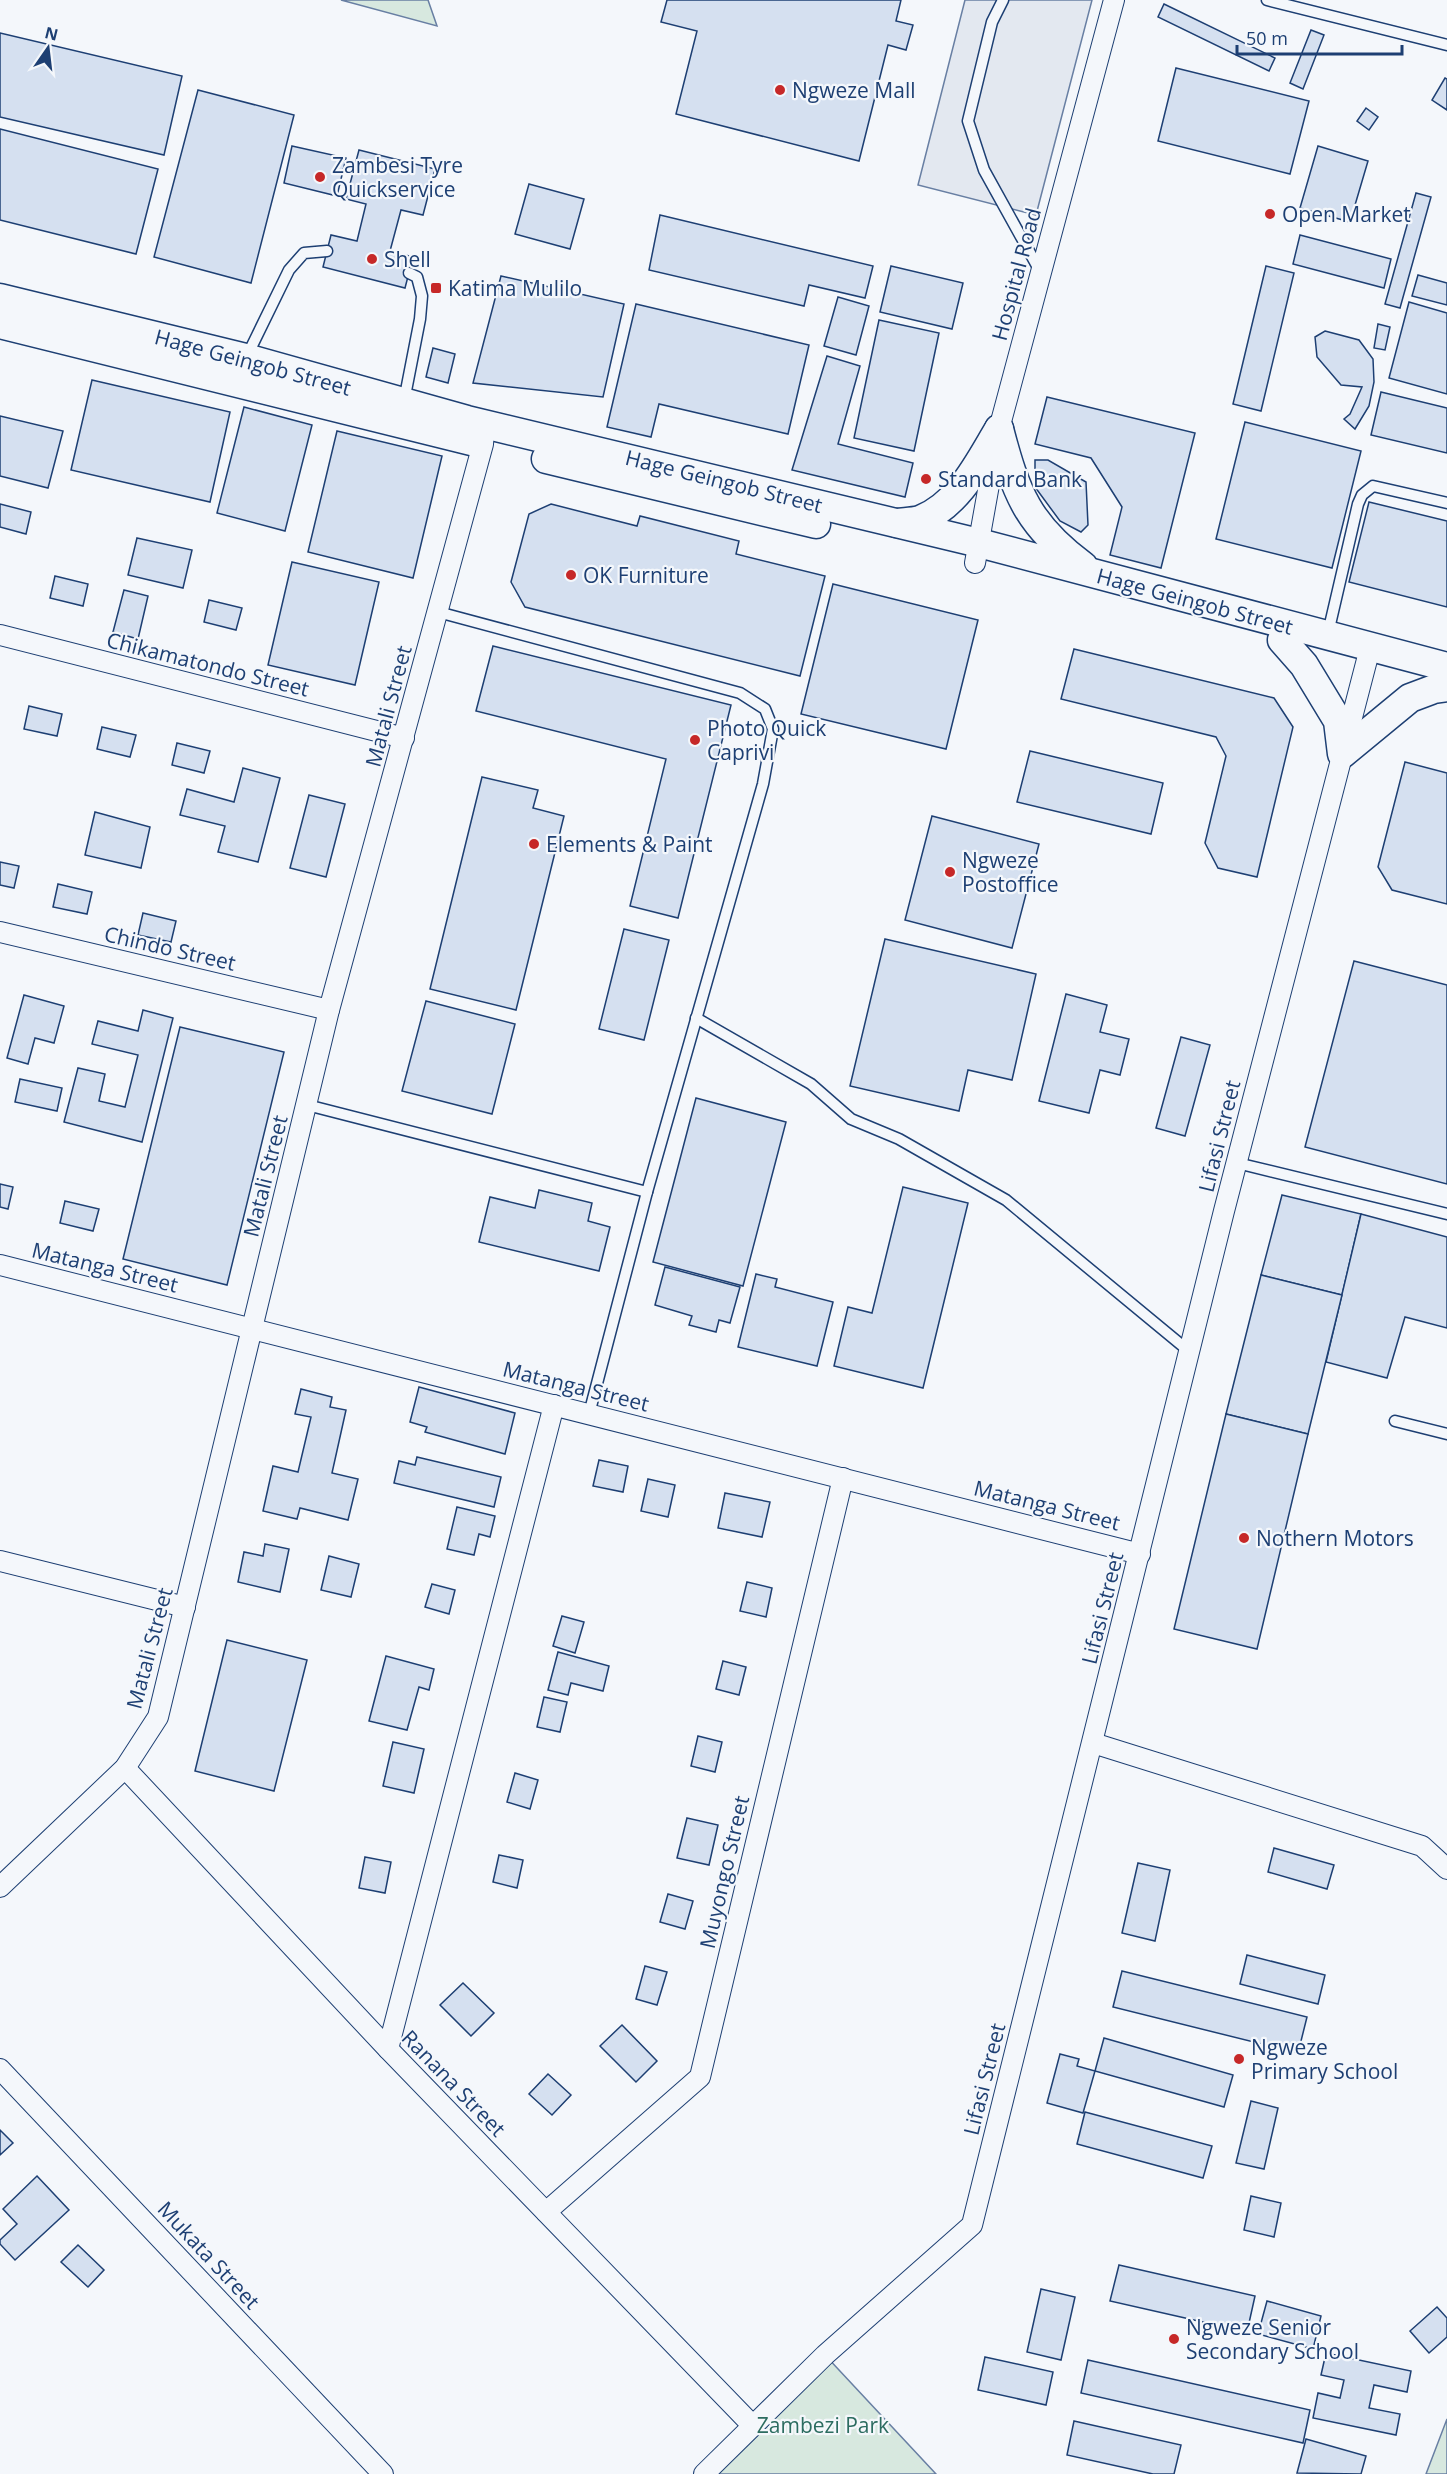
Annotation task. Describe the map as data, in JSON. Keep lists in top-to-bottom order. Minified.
{"streets":{"street":["Hospital Road","Hage Geingob Street","Chikamatondo Street","Matali Street","Chindo Street","Lifasi Street","Matanga Street","Muyongo Street","Ranana Street","Mukata Street"]},"crossings":[["Hospital Road","Hage Geingob Street"],["Hage Geingob Street","Matali Street"],["Hage Geingob Street","Lifasi Street"],["Chikamatondo Street","Matali Street"],["Matali Street","Chindo Street"],["Matali Street","Matanga Street"],["Matali Street","Ranana Street"],["Lifasi Street","Matanga Street"],["Lifasi Street","Ranana Street"],["Matanga Street","Muyongo Street"],["Muyongo Street","Ranana Street"]],"parks":["Zambezi Park"],"places":{"other":["Ngweze Mall","Zambesi Tyre Quickservice","Open Market","Shell","Standard Bank","OK Furniture","Photo Quick Caprivi","Elements & Paint","Ngweze Postoffice","Nothern Motors","Ngweze Primary School","Ngweze Senior Secondary School"],"transit":["Katima Mulilo"]},"scale_bar":"50 m","north":"top"}
